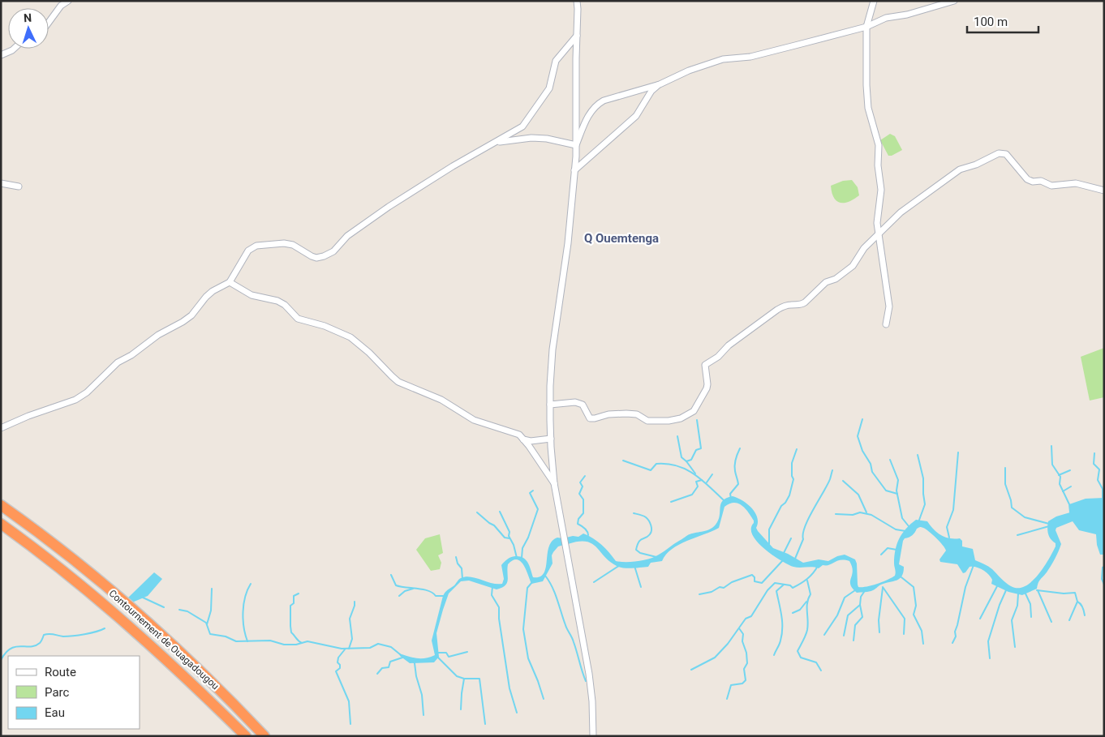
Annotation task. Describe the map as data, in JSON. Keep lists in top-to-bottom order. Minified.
{"streets":{"highway":["Contournement de Ouagadougou"]},"districts":["Q Ouemtenga"],"legend":["Route","Parc","Eau"],"scale_bar":"100 m","north":"top"}
